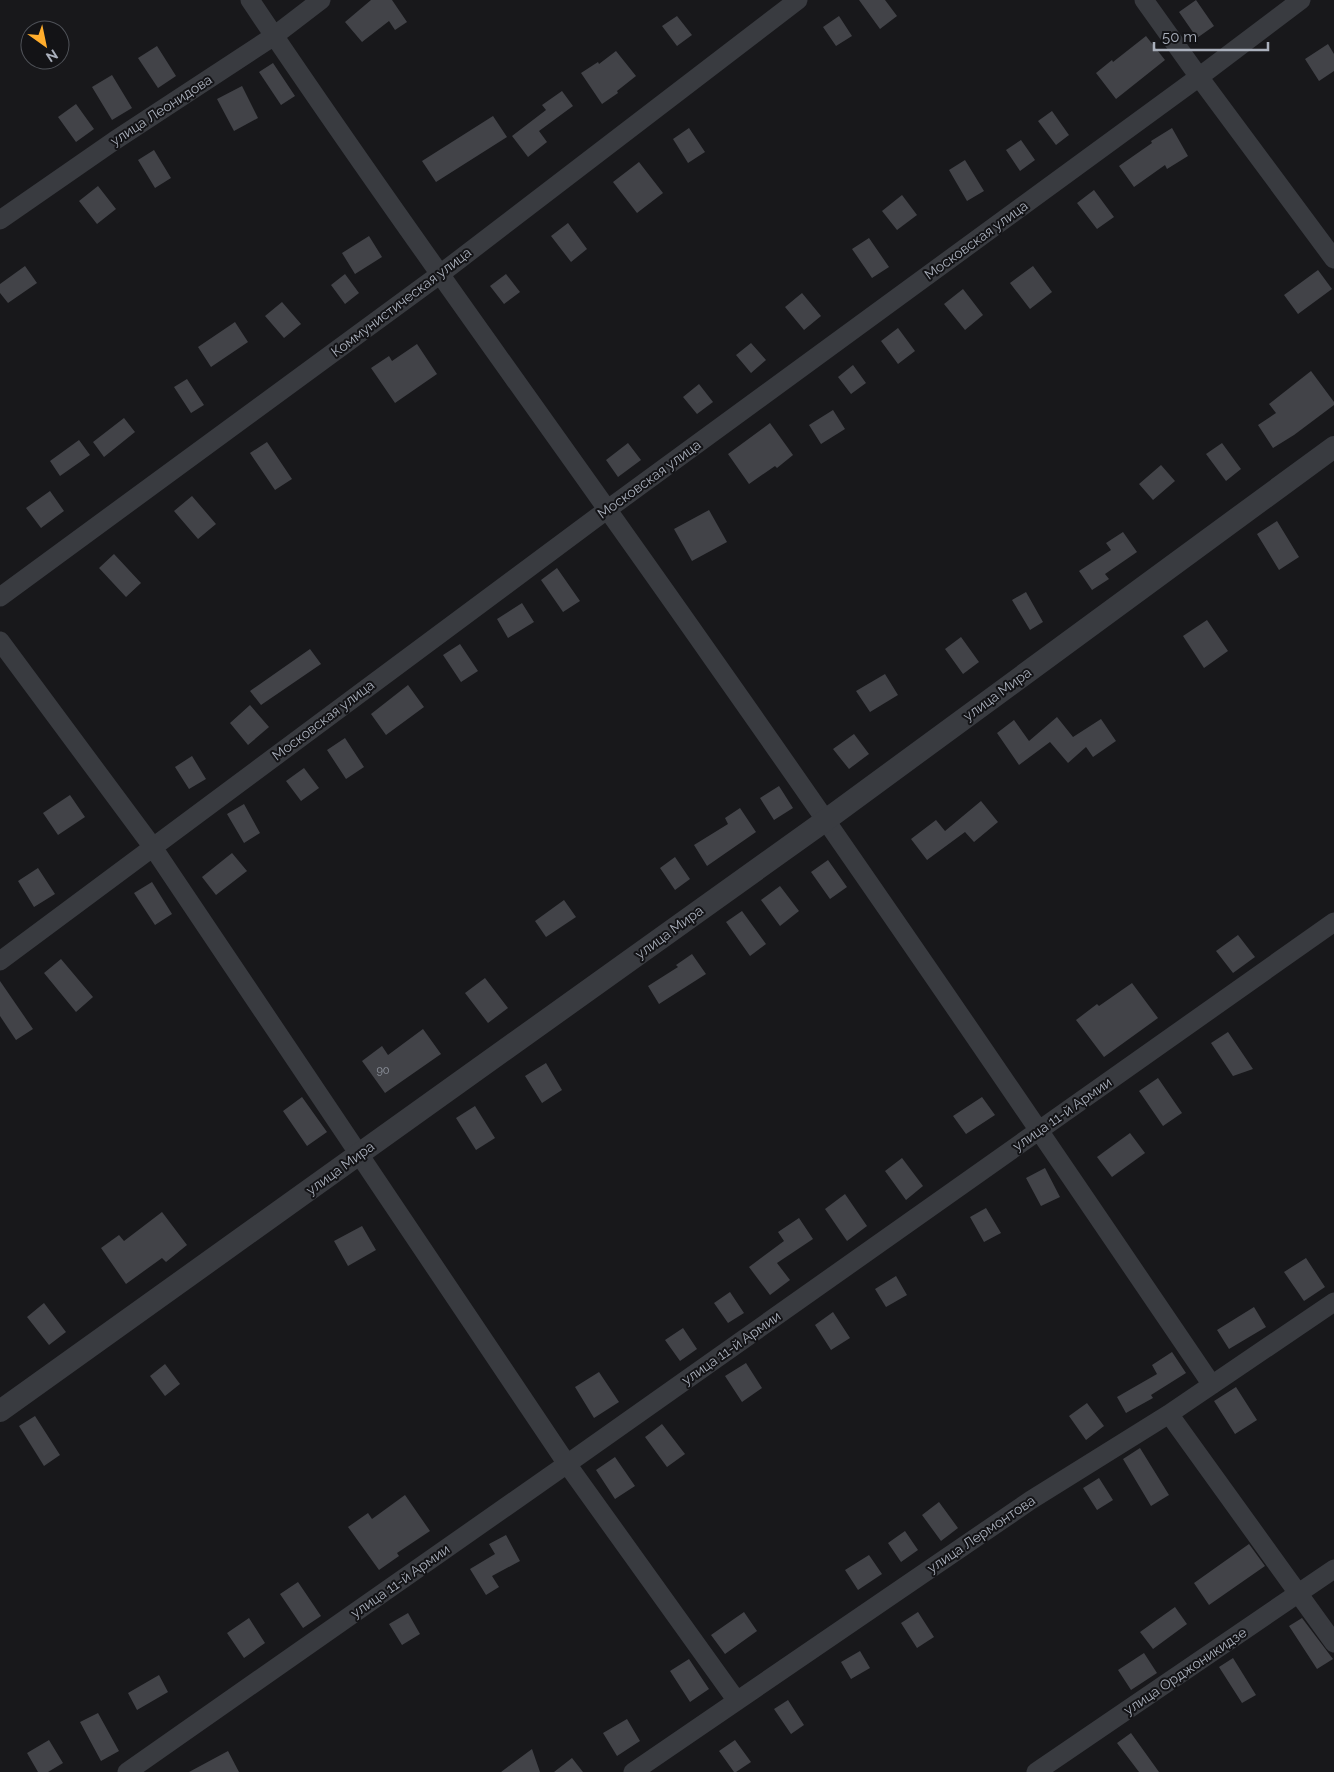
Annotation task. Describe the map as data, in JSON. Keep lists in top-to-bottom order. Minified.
{"streets":{"street":["улица Леонидова","Московская улица","Коммунистическая улица","улица Мира","улица 11-й Армии","улица Лермонтова","улица Орджоникидзе"]},"house_numbers":["90"],"scale_bar":"50 m","north":"bottom right"}
